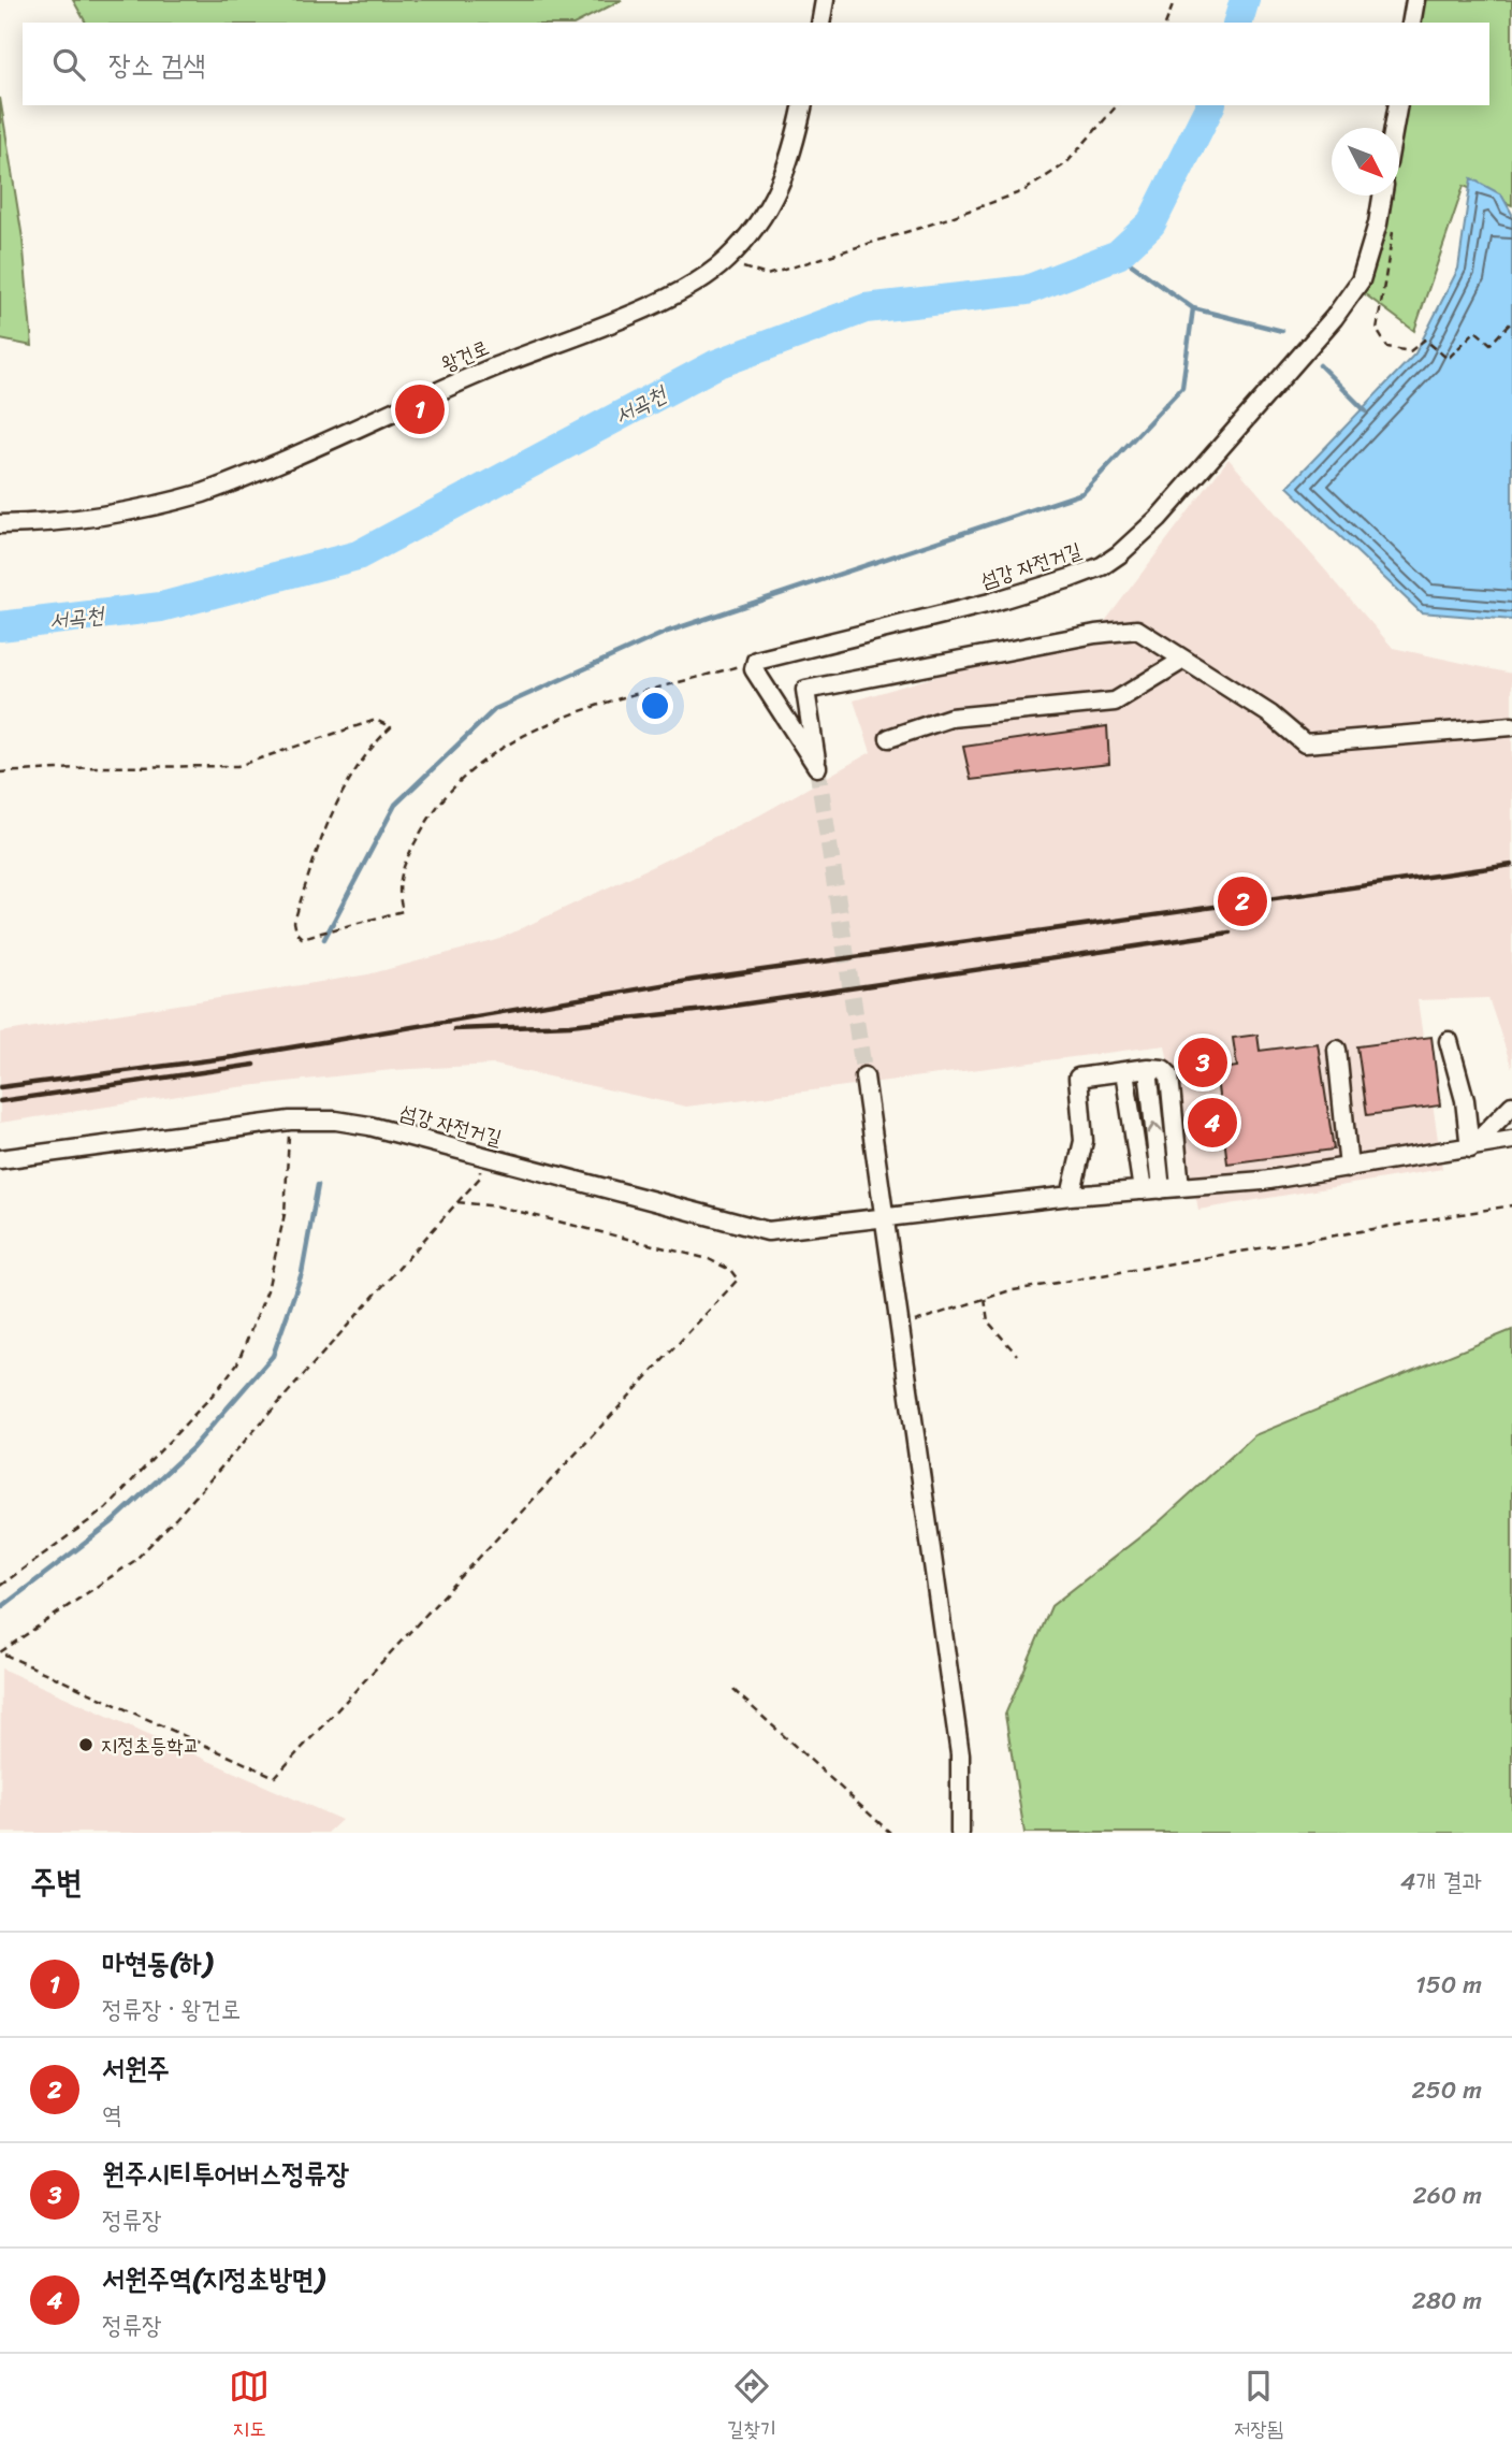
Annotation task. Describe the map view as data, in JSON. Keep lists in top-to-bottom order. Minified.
{"streets":{"street":["왕건로","섬강 자전거길"]},"water":["서곡천"],"places":["지정초등학교"],"north":"bottom right","page":{"search":"장소 검색","pins":["1","2","3","4"],"heading":["주변","4개 결과"],"list":[{"mark":"1","name":"마현동(하)","note":"정류장 · 왕건로","value":"150 m"},{"mark":"2","name":"서원주","note":"역","value":"250 m"},{"mark":"3","name":"원주시티투어버스정류장","note":"정류장","value":"260 m"},{"mark":"4","name":"서원주역(지정초방면)","note":"정류장","value":"280 m"}],"nav":["지도","길찾기","저장됨"]}}
